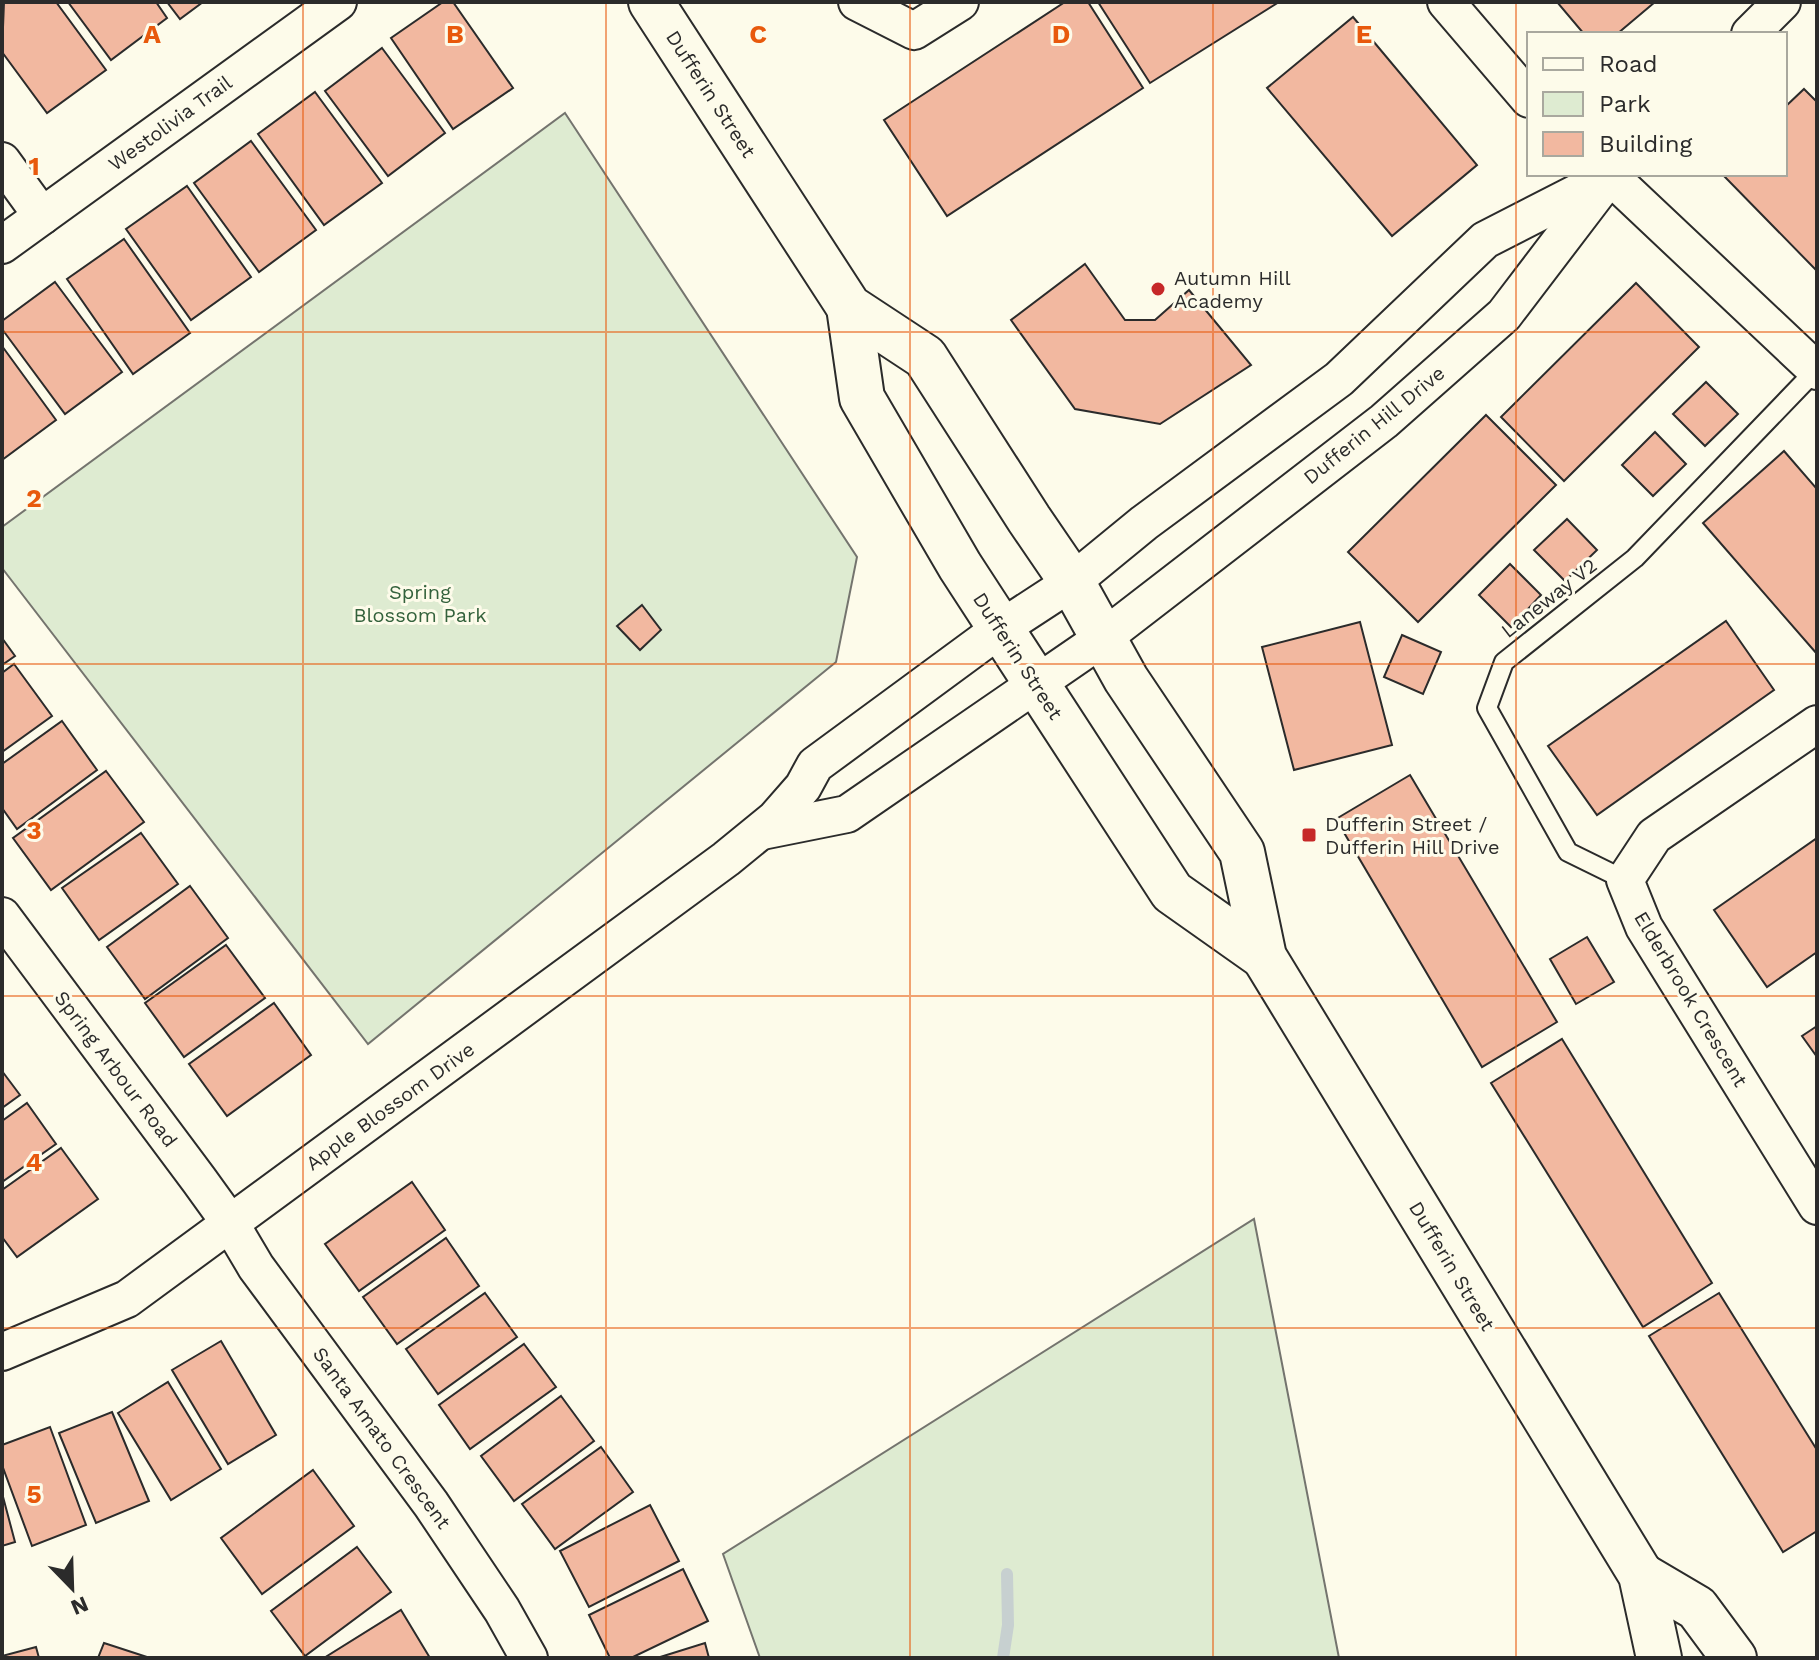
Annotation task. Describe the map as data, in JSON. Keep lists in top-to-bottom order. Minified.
{"streets":{"main road":["Dufferin Street"],"street":["Westolivia Trail","Dufferin Hill Drive","Elderbrook Crescent","Spring Arbour Road","Apple Blossom Drive","Santa Amato Crescent"],"lane":["Laneway V2"]},"crossings":[["Dufferin Street","Dufferin Hill Drive"],["Dufferin Street","Apple Blossom Drive"],["Dufferin Hill Drive","Apple Blossom Drive"],["Laneway V2","Elderbrook Crescent"],["Spring Arbour Road","Apple Blossom Drive"],["Spring Arbour Road","Santa Amato Crescent"],["Apple Blossom Drive","Santa Amato Crescent"]],"parks":["Spring Blossom Park"],"places":{"other":["Autumn Hill Academy"],"transit":["Dufferin Street / Dufferin Hill Drive"]},"legend":["Road","Park","Building"],"north":"bottom right","grid":{"columns":["A","B","C","D","E"],"rows":["1","2","3","4","5"]}}
